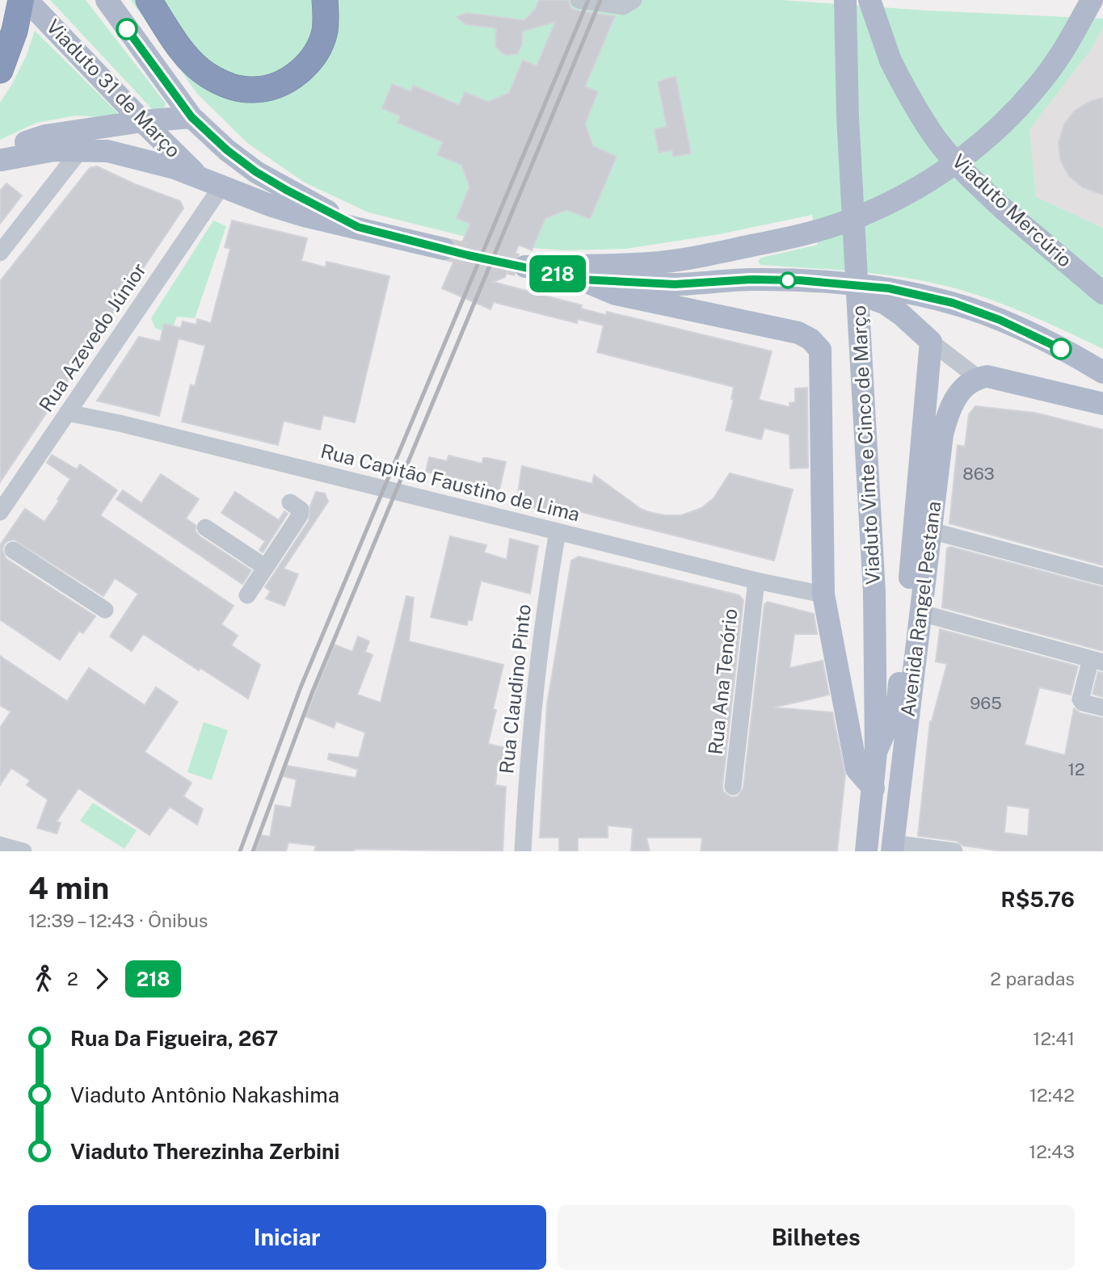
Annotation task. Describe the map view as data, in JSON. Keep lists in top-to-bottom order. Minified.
{"streets":{"main road":["Viaduto 31 de Março","Viaduto Mercúrio","Viaduto Vinte e Cinco de Março","Avenida Rangel Pestana"],"street":["Rua Azevedo Júnior","Rua Capitão Faustino de Lima","Rua Ana Tenório","Rua Claudino Pinto"]},"crossings":[["Rua Azevedo Júnior","Rua Capitão Faustino de Lima"],["Viaduto Vinte e Cinco de Março","Avenida Rangel Pestana"],["Rua Capitão Faustino de Lima","Rua Ana Tenório"],["Rua Capitão Faustino de Lima","Rua Claudino Pinto"]],"lines":["bus line 218"],"house_numbers":["863","965","12"],"page":{"on_map":"218","heading":["4 min","12:39 – 12:43 · Ônibus","R$5.76"],"legs":["2","218","2 paradas"],"list":[{"name":"Rua Da Figueira, 267","value":"12:41"},{"name":"Viaduto Antônio Nakashima","value":"12:42"},{"name":"Viaduto Therezinha Zerbini","value":"12:43"}],"buttons":["Iniciar","Bilhetes"]}}
